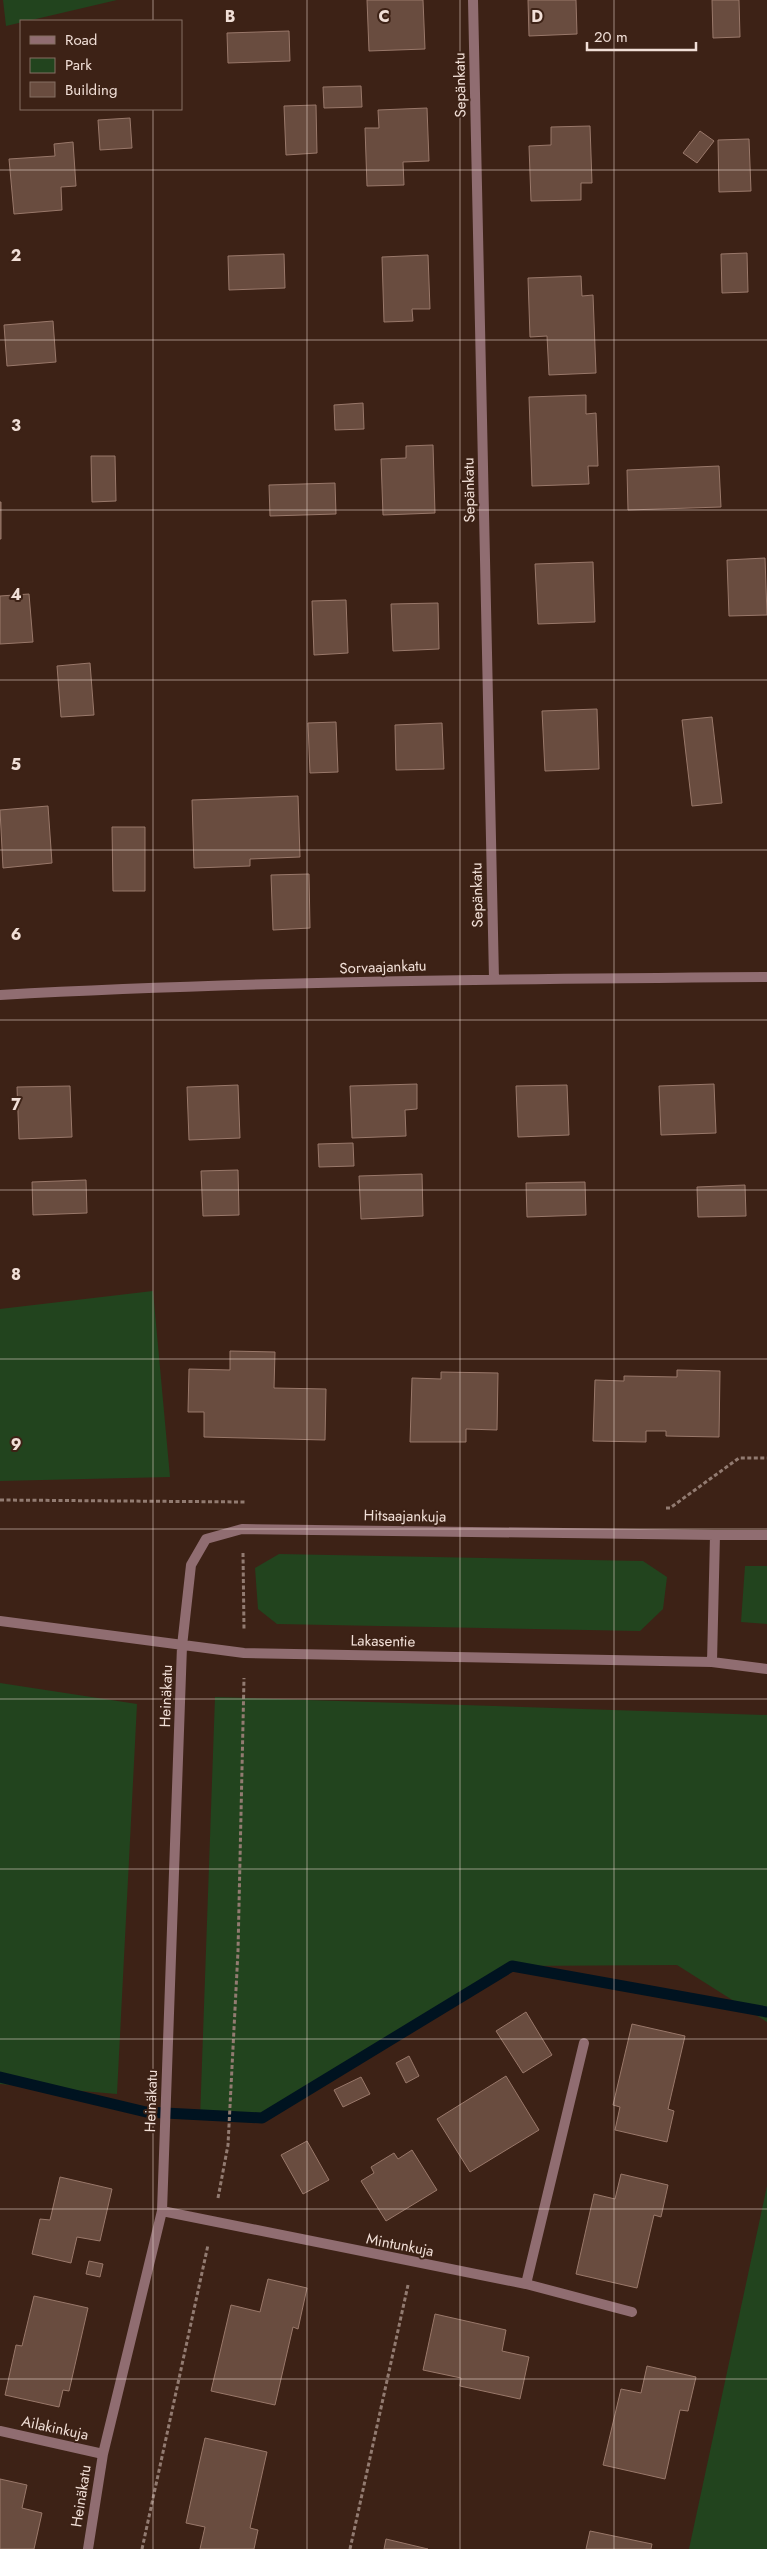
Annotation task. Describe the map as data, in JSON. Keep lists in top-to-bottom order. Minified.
{"streets":{"street":["Sepänkatu","Sorvaajankatu","Hitsaajankuja","Lakasentie","Heinäkatu","Mintunkuja","Ailakinkuja"]},"crossings":[["Sepänkatu","Sorvaajankatu"],["Hitsaajankuja","Lakasentie"],["Hitsaajankuja","Heinäkatu"],["Lakasentie","Heinäkatu"],["Heinäkatu","Mintunkuja"],["Heinäkatu","Ailakinkuja"]],"legend":["Road","Park","Building"],"scale_bar":"20 m","grid":{"columns":["B","C","D"],"rows":["2","3","4","5","6","7","8","9"]}}
